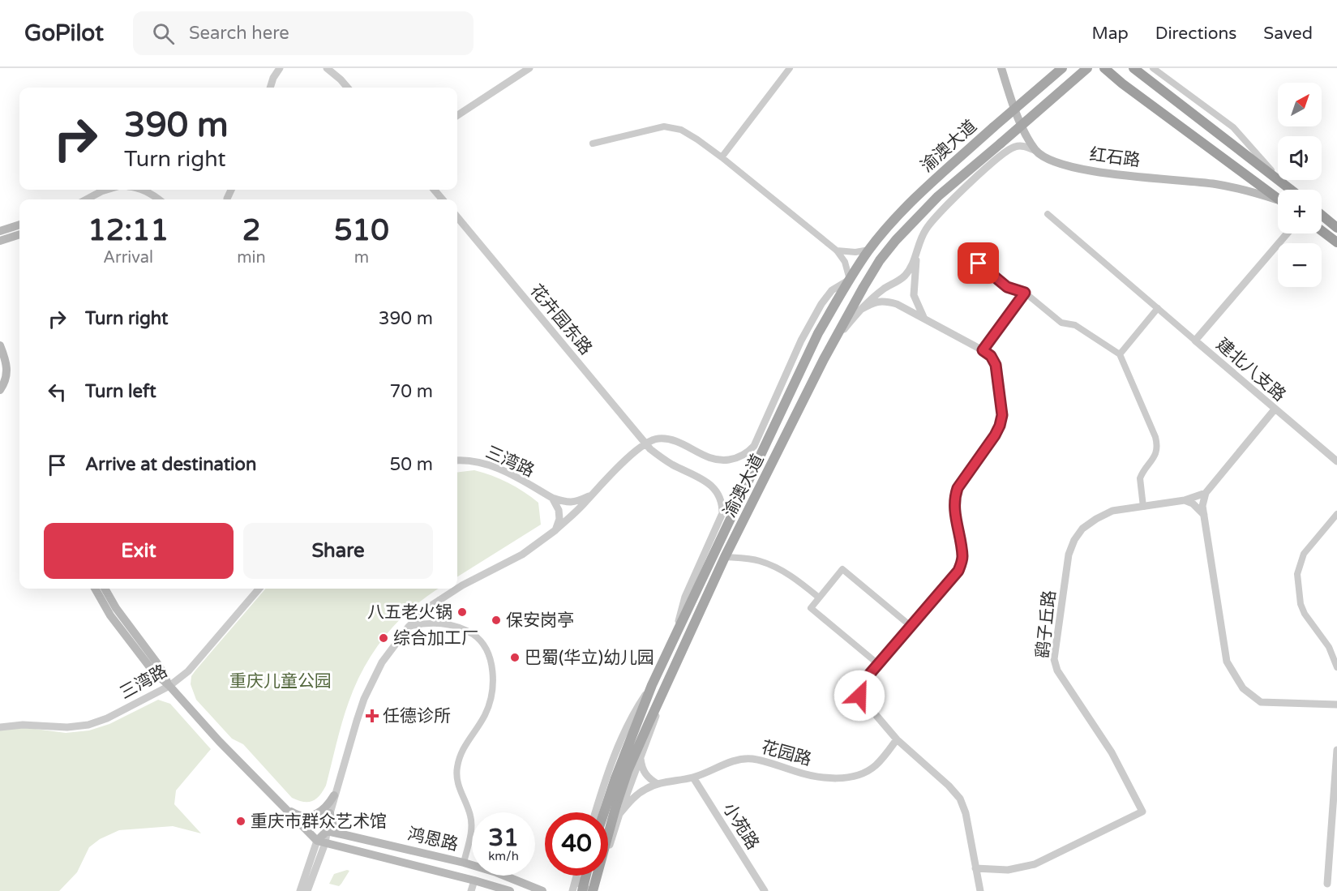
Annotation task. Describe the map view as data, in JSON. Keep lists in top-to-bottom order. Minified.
{"streets":{"highway":["红石路"],"main road":["渝澳大道","鸿恩路"],"street":["花卉园东路","建北八支路","三湾路","鹞子丘路","花园路","小苑路"]},"crossings":[["渝澳大道","花卉园东路"],["渝澳大道","花园路"],["花园路","小苑路"]],"parks":["重庆儿童公园"],"places":{"other":["八五老火锅","保安岗亭","综合加工厂","巴蜀(华立)幼儿园","重庆市群众艺术馆"],"health":["任德诊所"]},"north":"top right","page":{"header":"GoPilot","search":"Search here","nav":["Map","Directions","Saved"],"map_buttons":["+","−"],"turn":["390 m","Turn right"],"eta":["12:11","Arrival","2","min","510","m"],"list":[{"name":"Turn right","value":"390 m"},{"name":"Turn left","value":"70 m"},{"name":"Arrive at destination","value":"50 m"}],"buttons":["Exit","Share"],"speed":"31 km/h","limit":"40"}}
